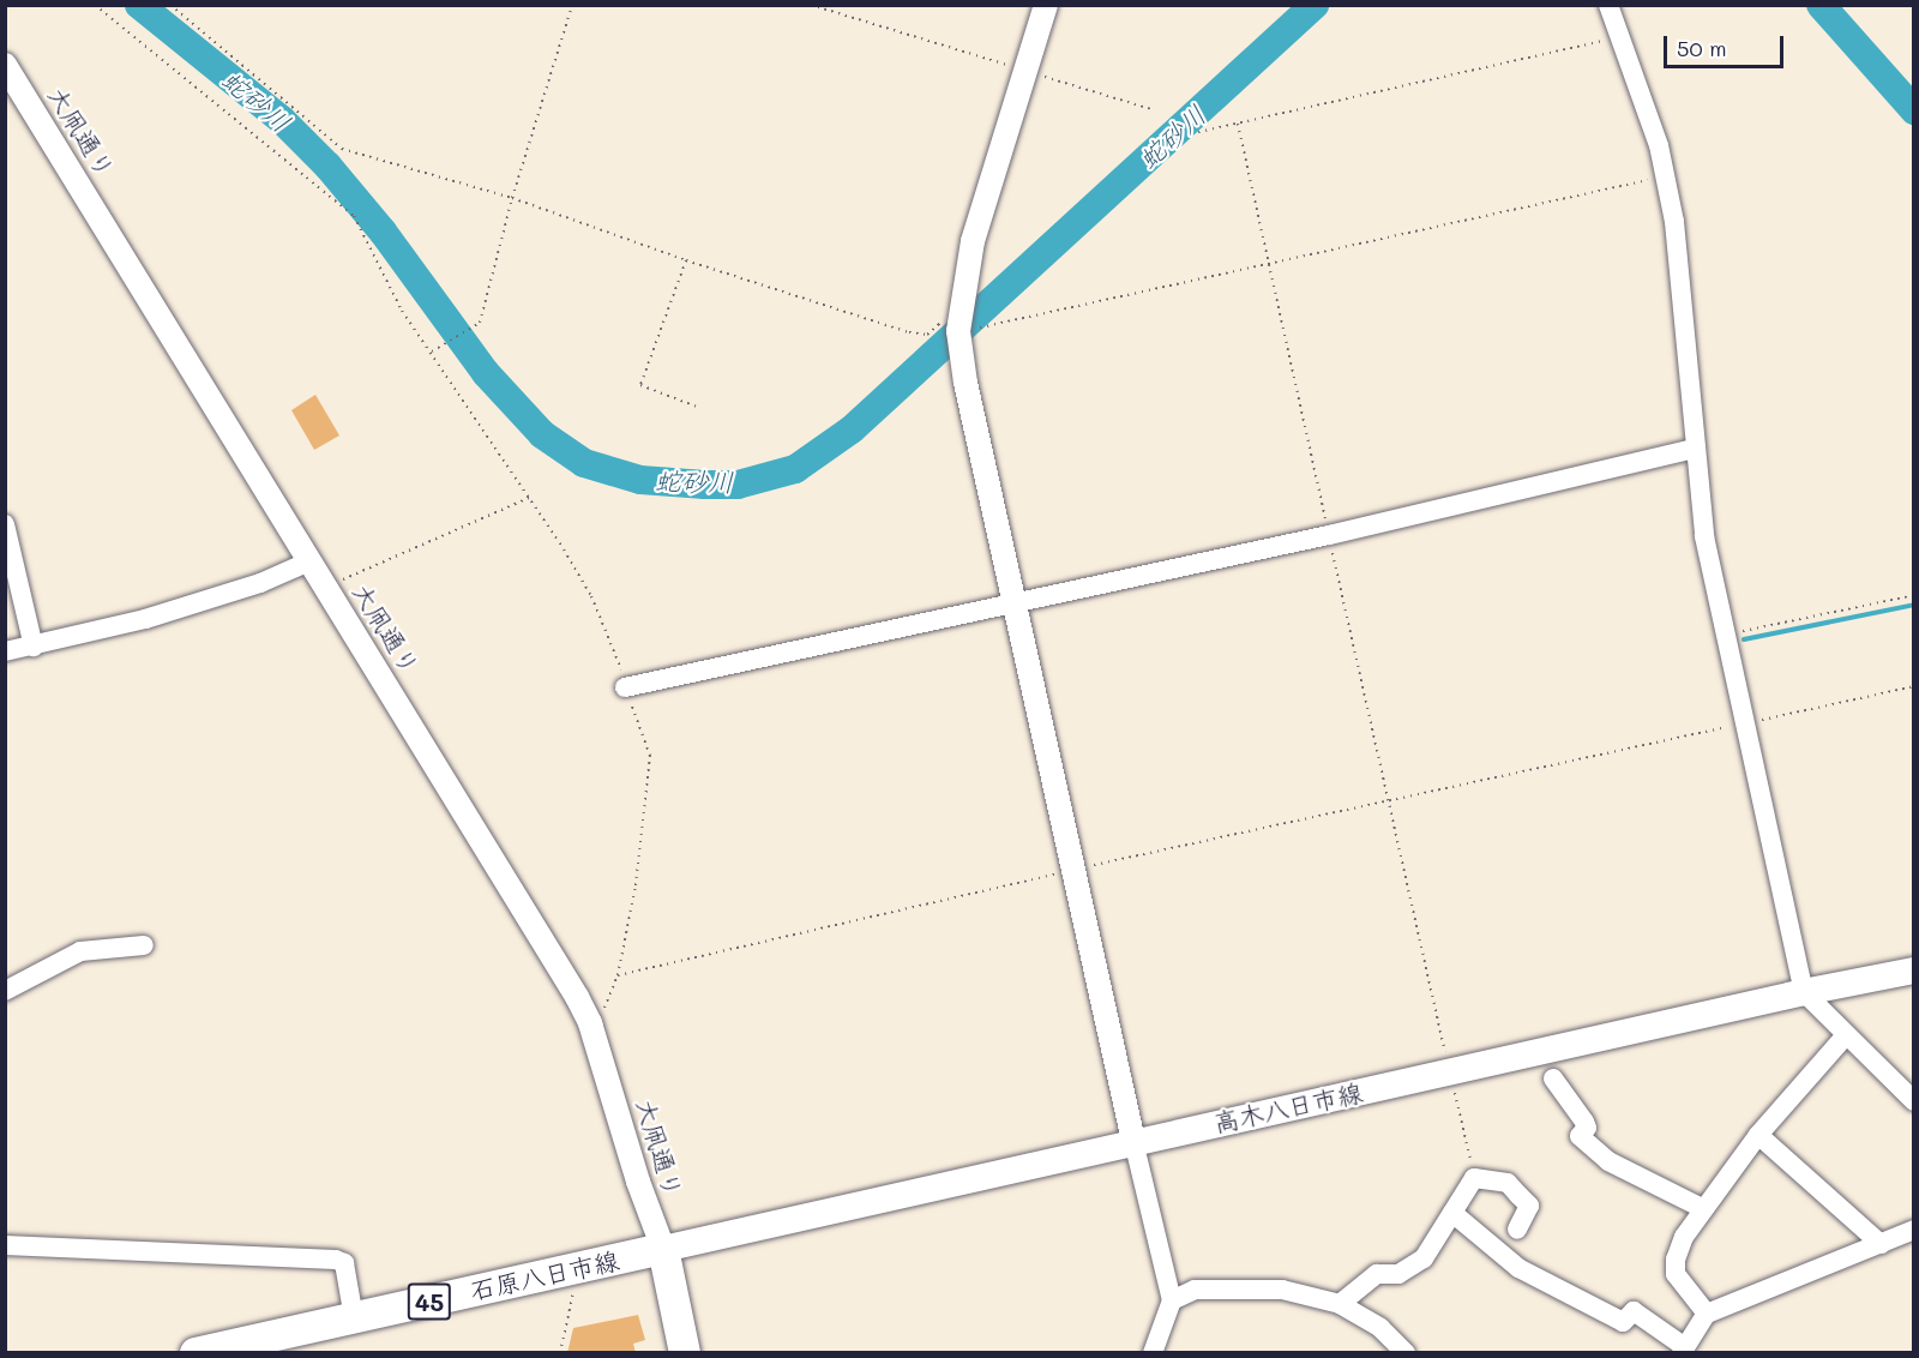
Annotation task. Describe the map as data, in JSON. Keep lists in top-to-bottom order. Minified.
{"streets":{"main road":["高木八日市線","石原八日市線","45"],"street":["大凧通り"]},"crossings":[["大凧通り","高木八日市線"],["大凧通り","石原八日市線"],["高木八日市線","石原八日市線"]],"water":["蛇砂川"],"scale_bar":"50 m"}
